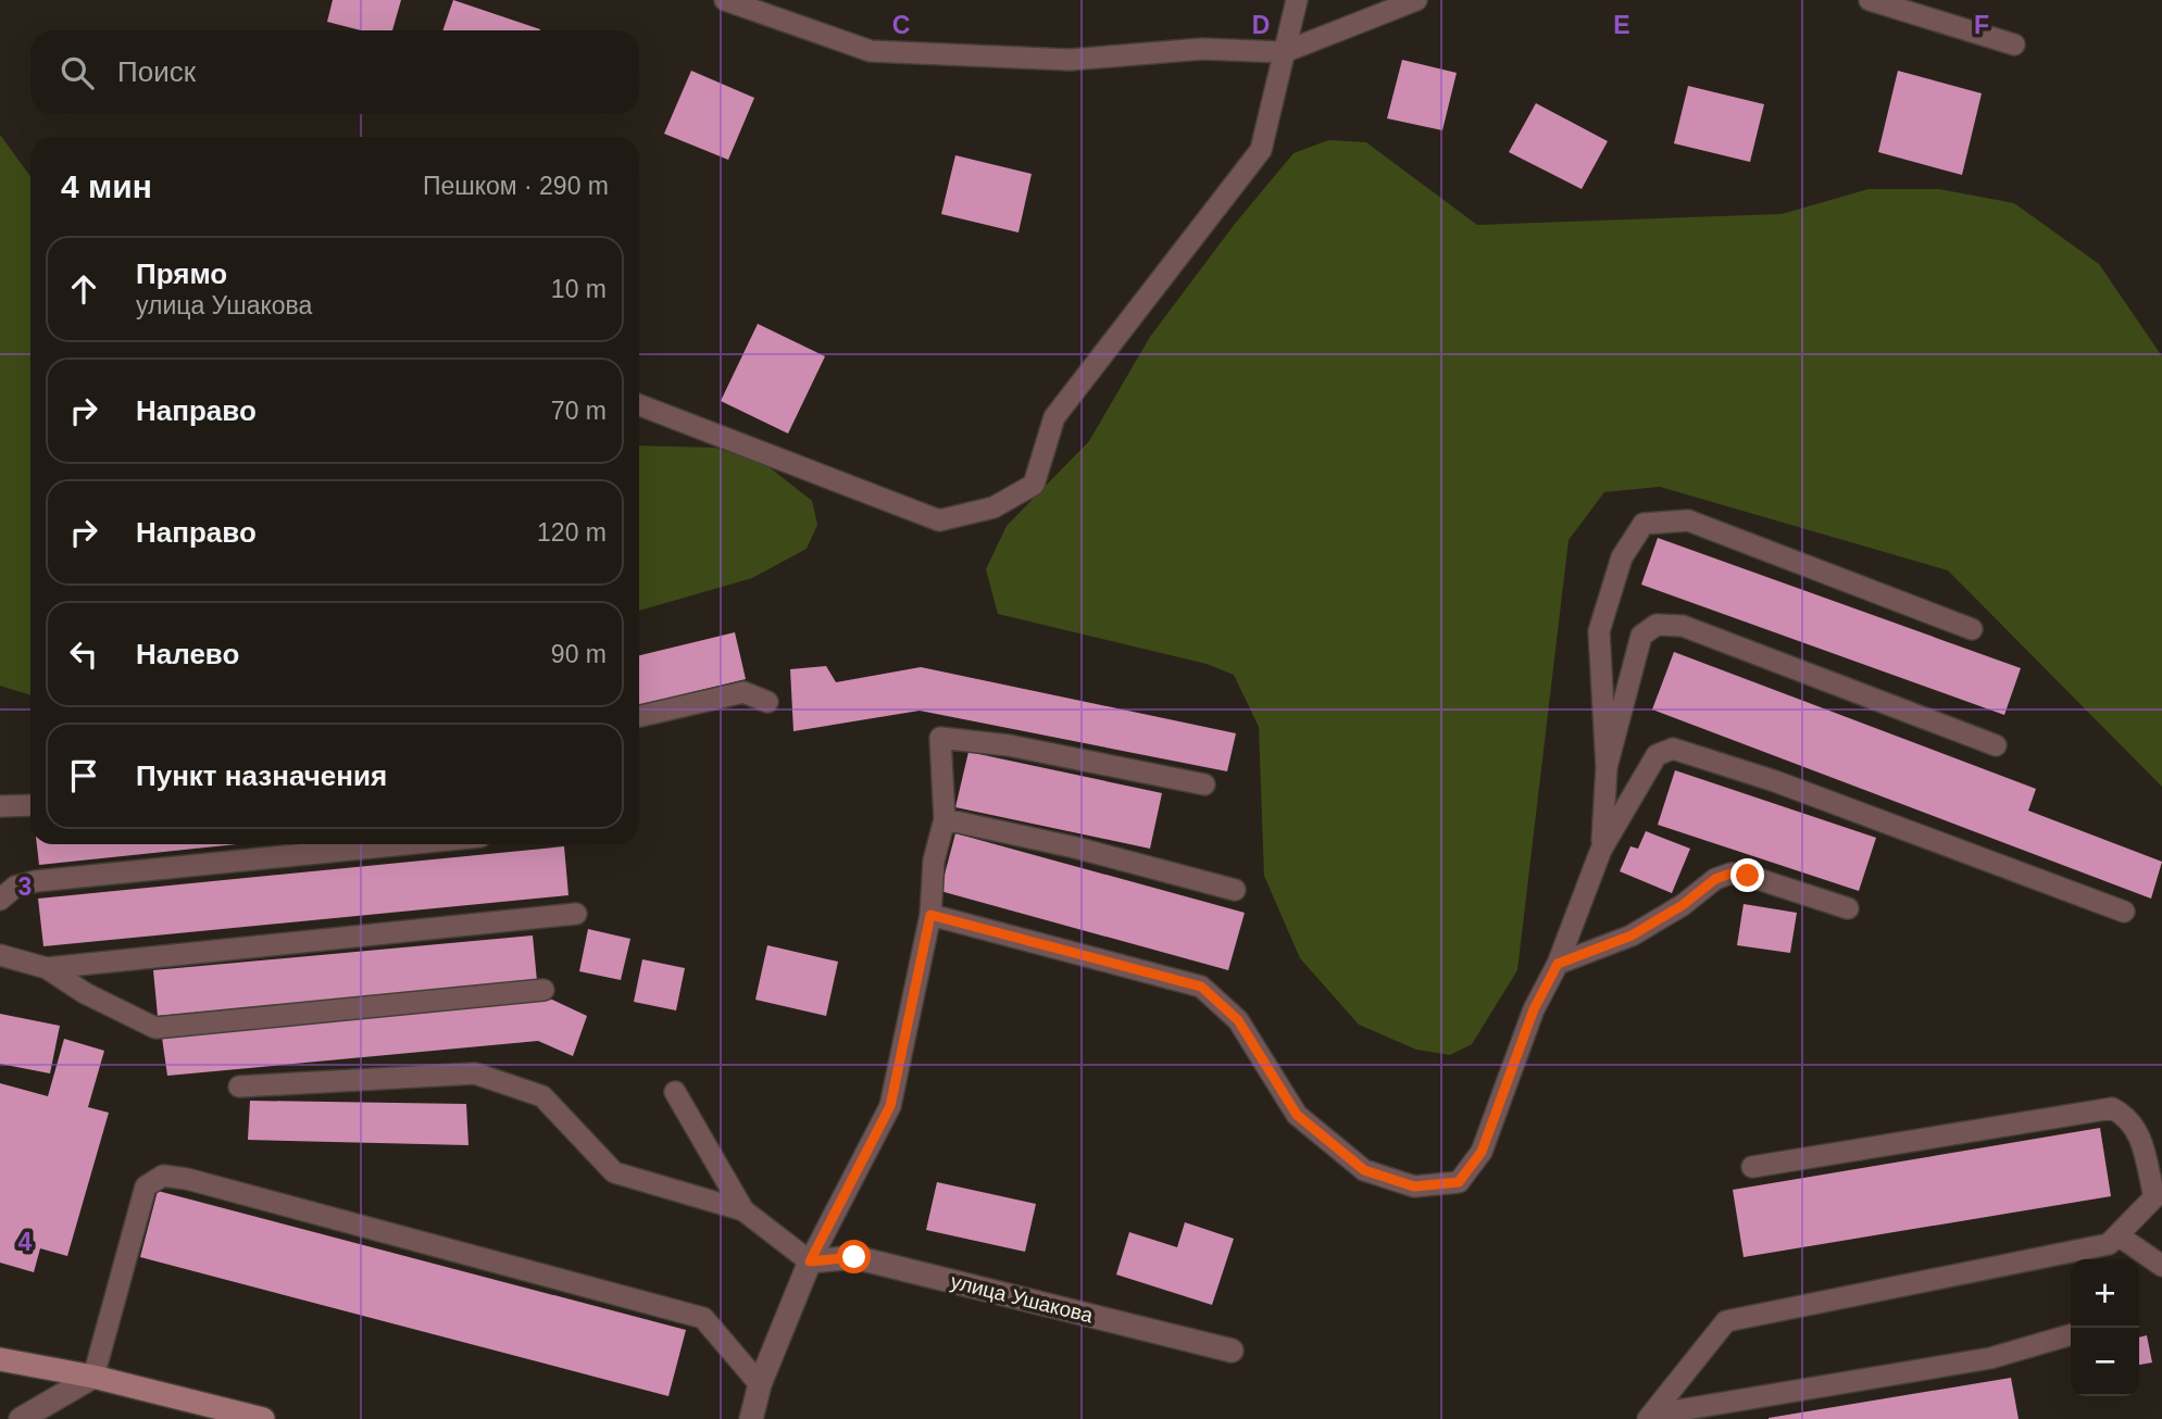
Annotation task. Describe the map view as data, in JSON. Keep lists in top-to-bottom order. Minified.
{"streets":{"street":["улица Ушакова"]},"page":{"search":"Поиск","heading":["4 мин","Пешком · 290 m"],"list":[["Прямо","улица Ушакова","10 m"],["Направо","70 m"],["Направо","120 m"],["Налево","90 m"],"Пункт назначения"],"map_buttons":["+","−"]},"grid":{"columns":["C","D","E","F"],"rows":["3","4"]}}
